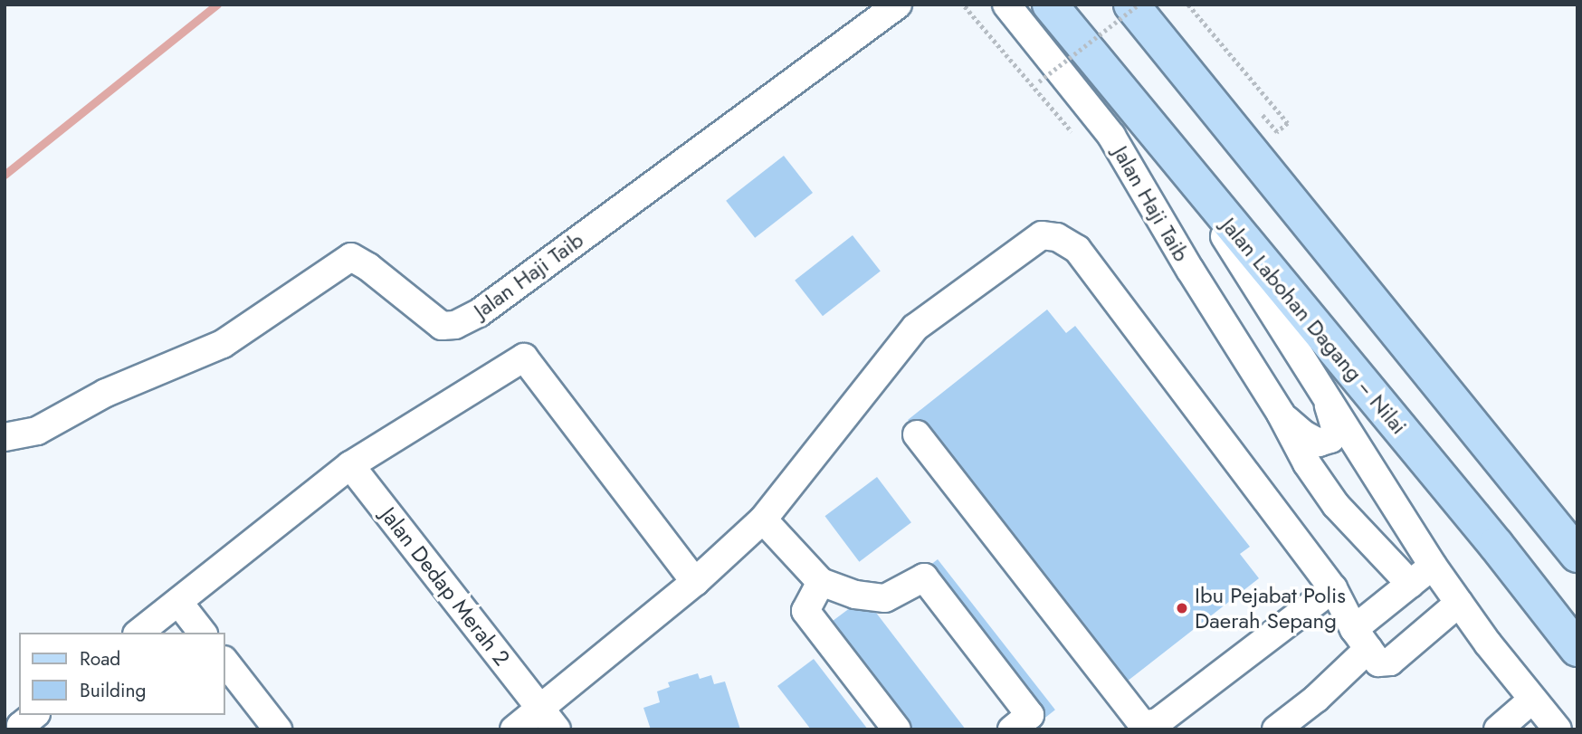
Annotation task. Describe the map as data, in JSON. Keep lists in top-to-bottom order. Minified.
{"streets":{"main road":["Jalan Labohan Dagang ‒ Nilai"],"street":["Jalan Haji Taib","Jalan Dedap Merah 2"]},"places":["Ibu Pejabat Polis Daerah Sepang"],"legend":["Road","Building"]}
